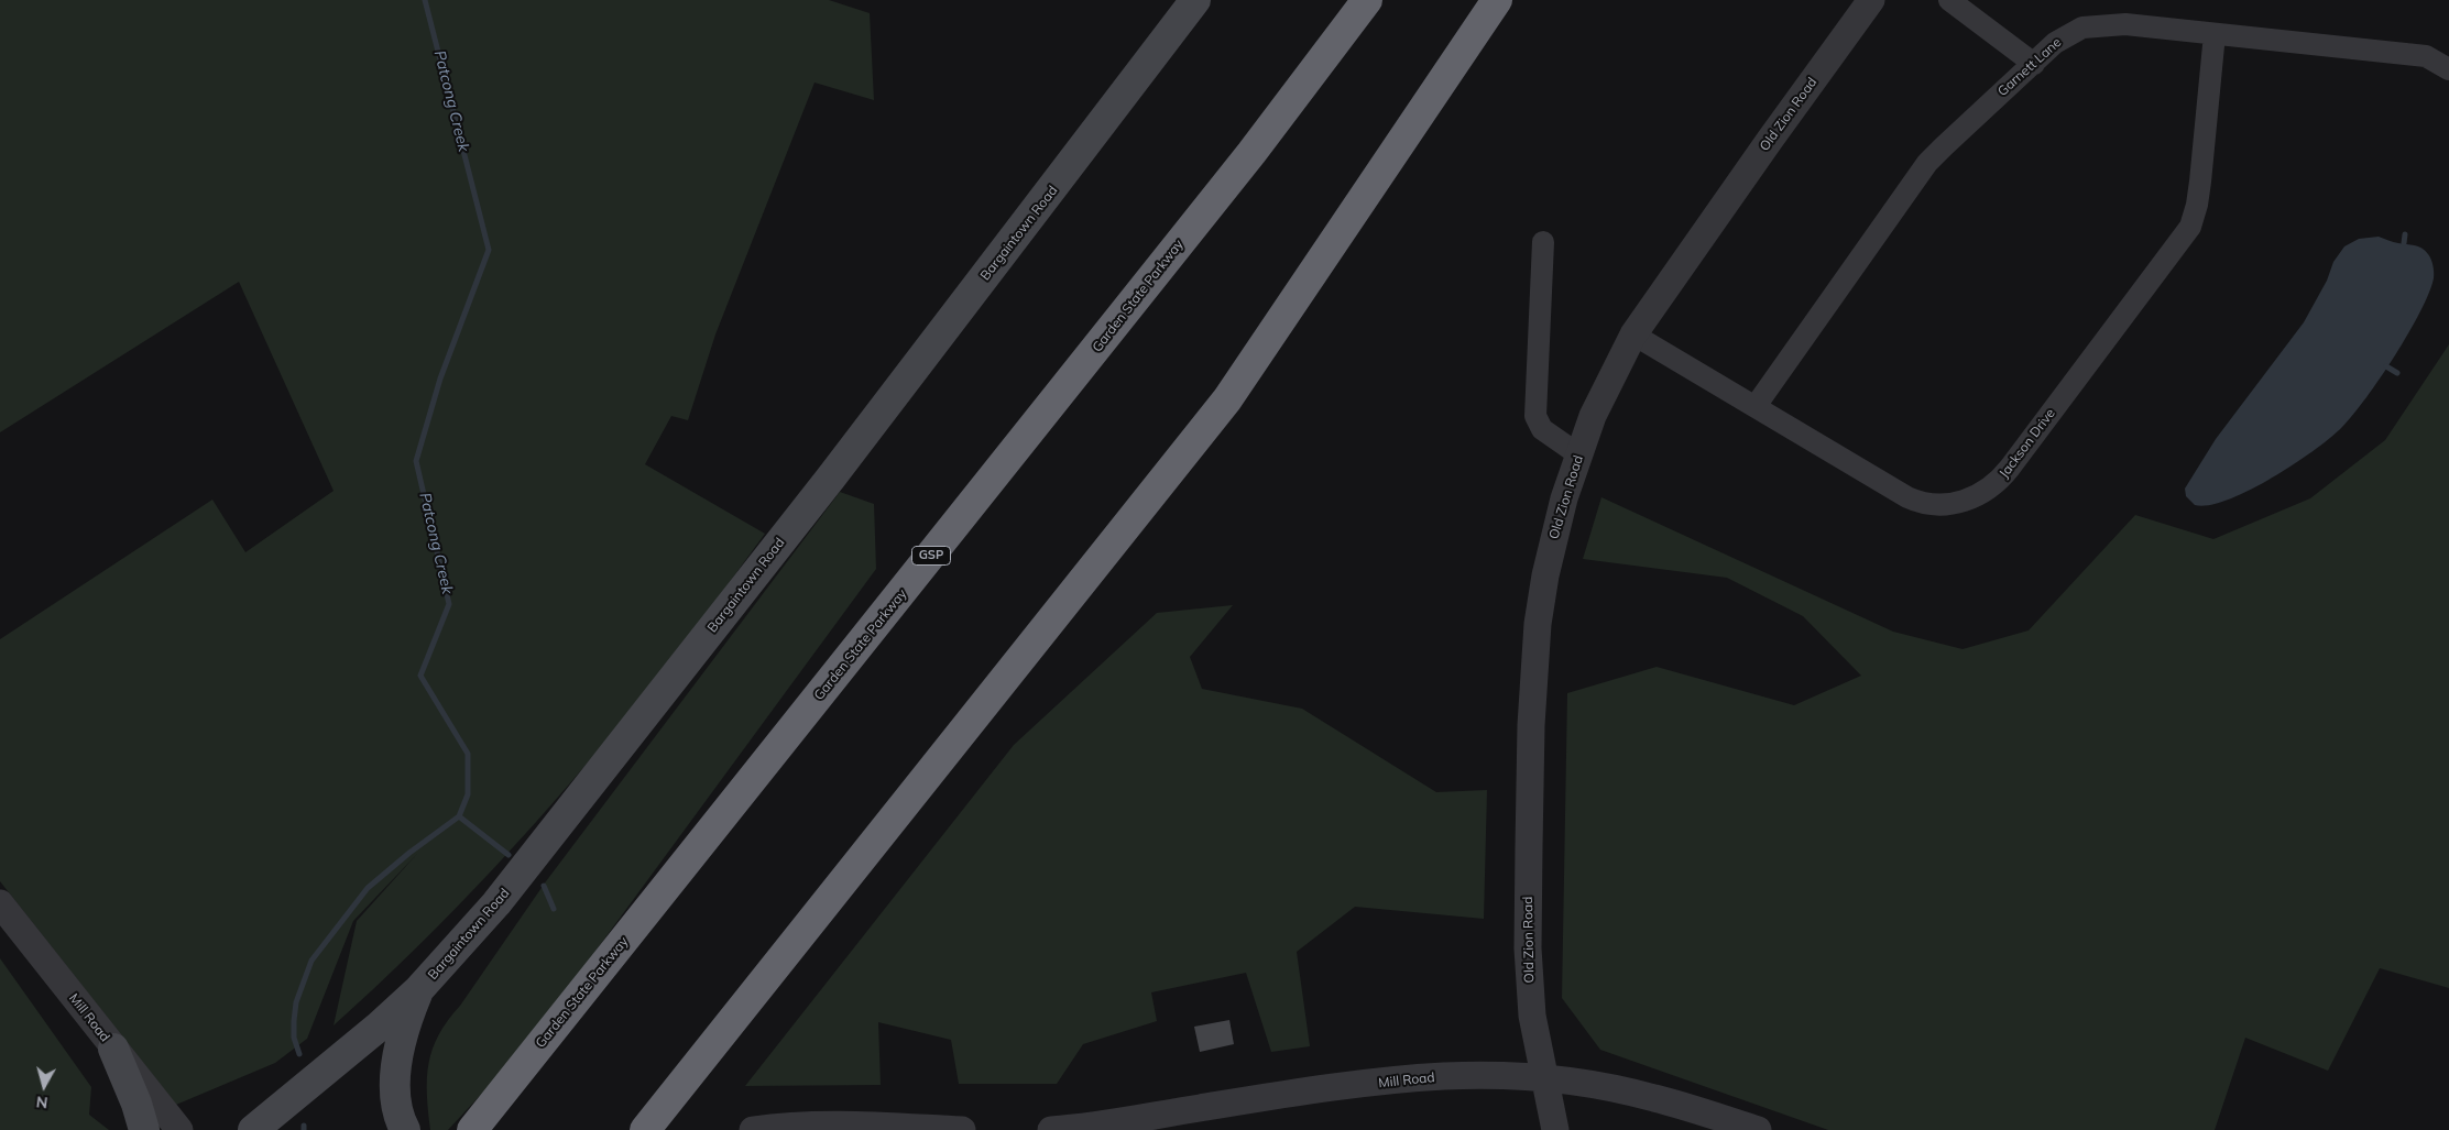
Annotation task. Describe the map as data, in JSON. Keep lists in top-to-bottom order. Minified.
{"streets":{"highway":["Garden State Parkway","GSP"],"main road":["Bargaintown Road"],"street":["Garnett Lane","Old Zion Road","Jackson Drive","Mill Road"]},"crossings":[["Garnett Lane","Jackson Drive"],["Old Zion Road","Jackson Drive"],["Old Zion Road","Mill Road"]],"water":["Patcong Creek"],"north":"bottom"}
